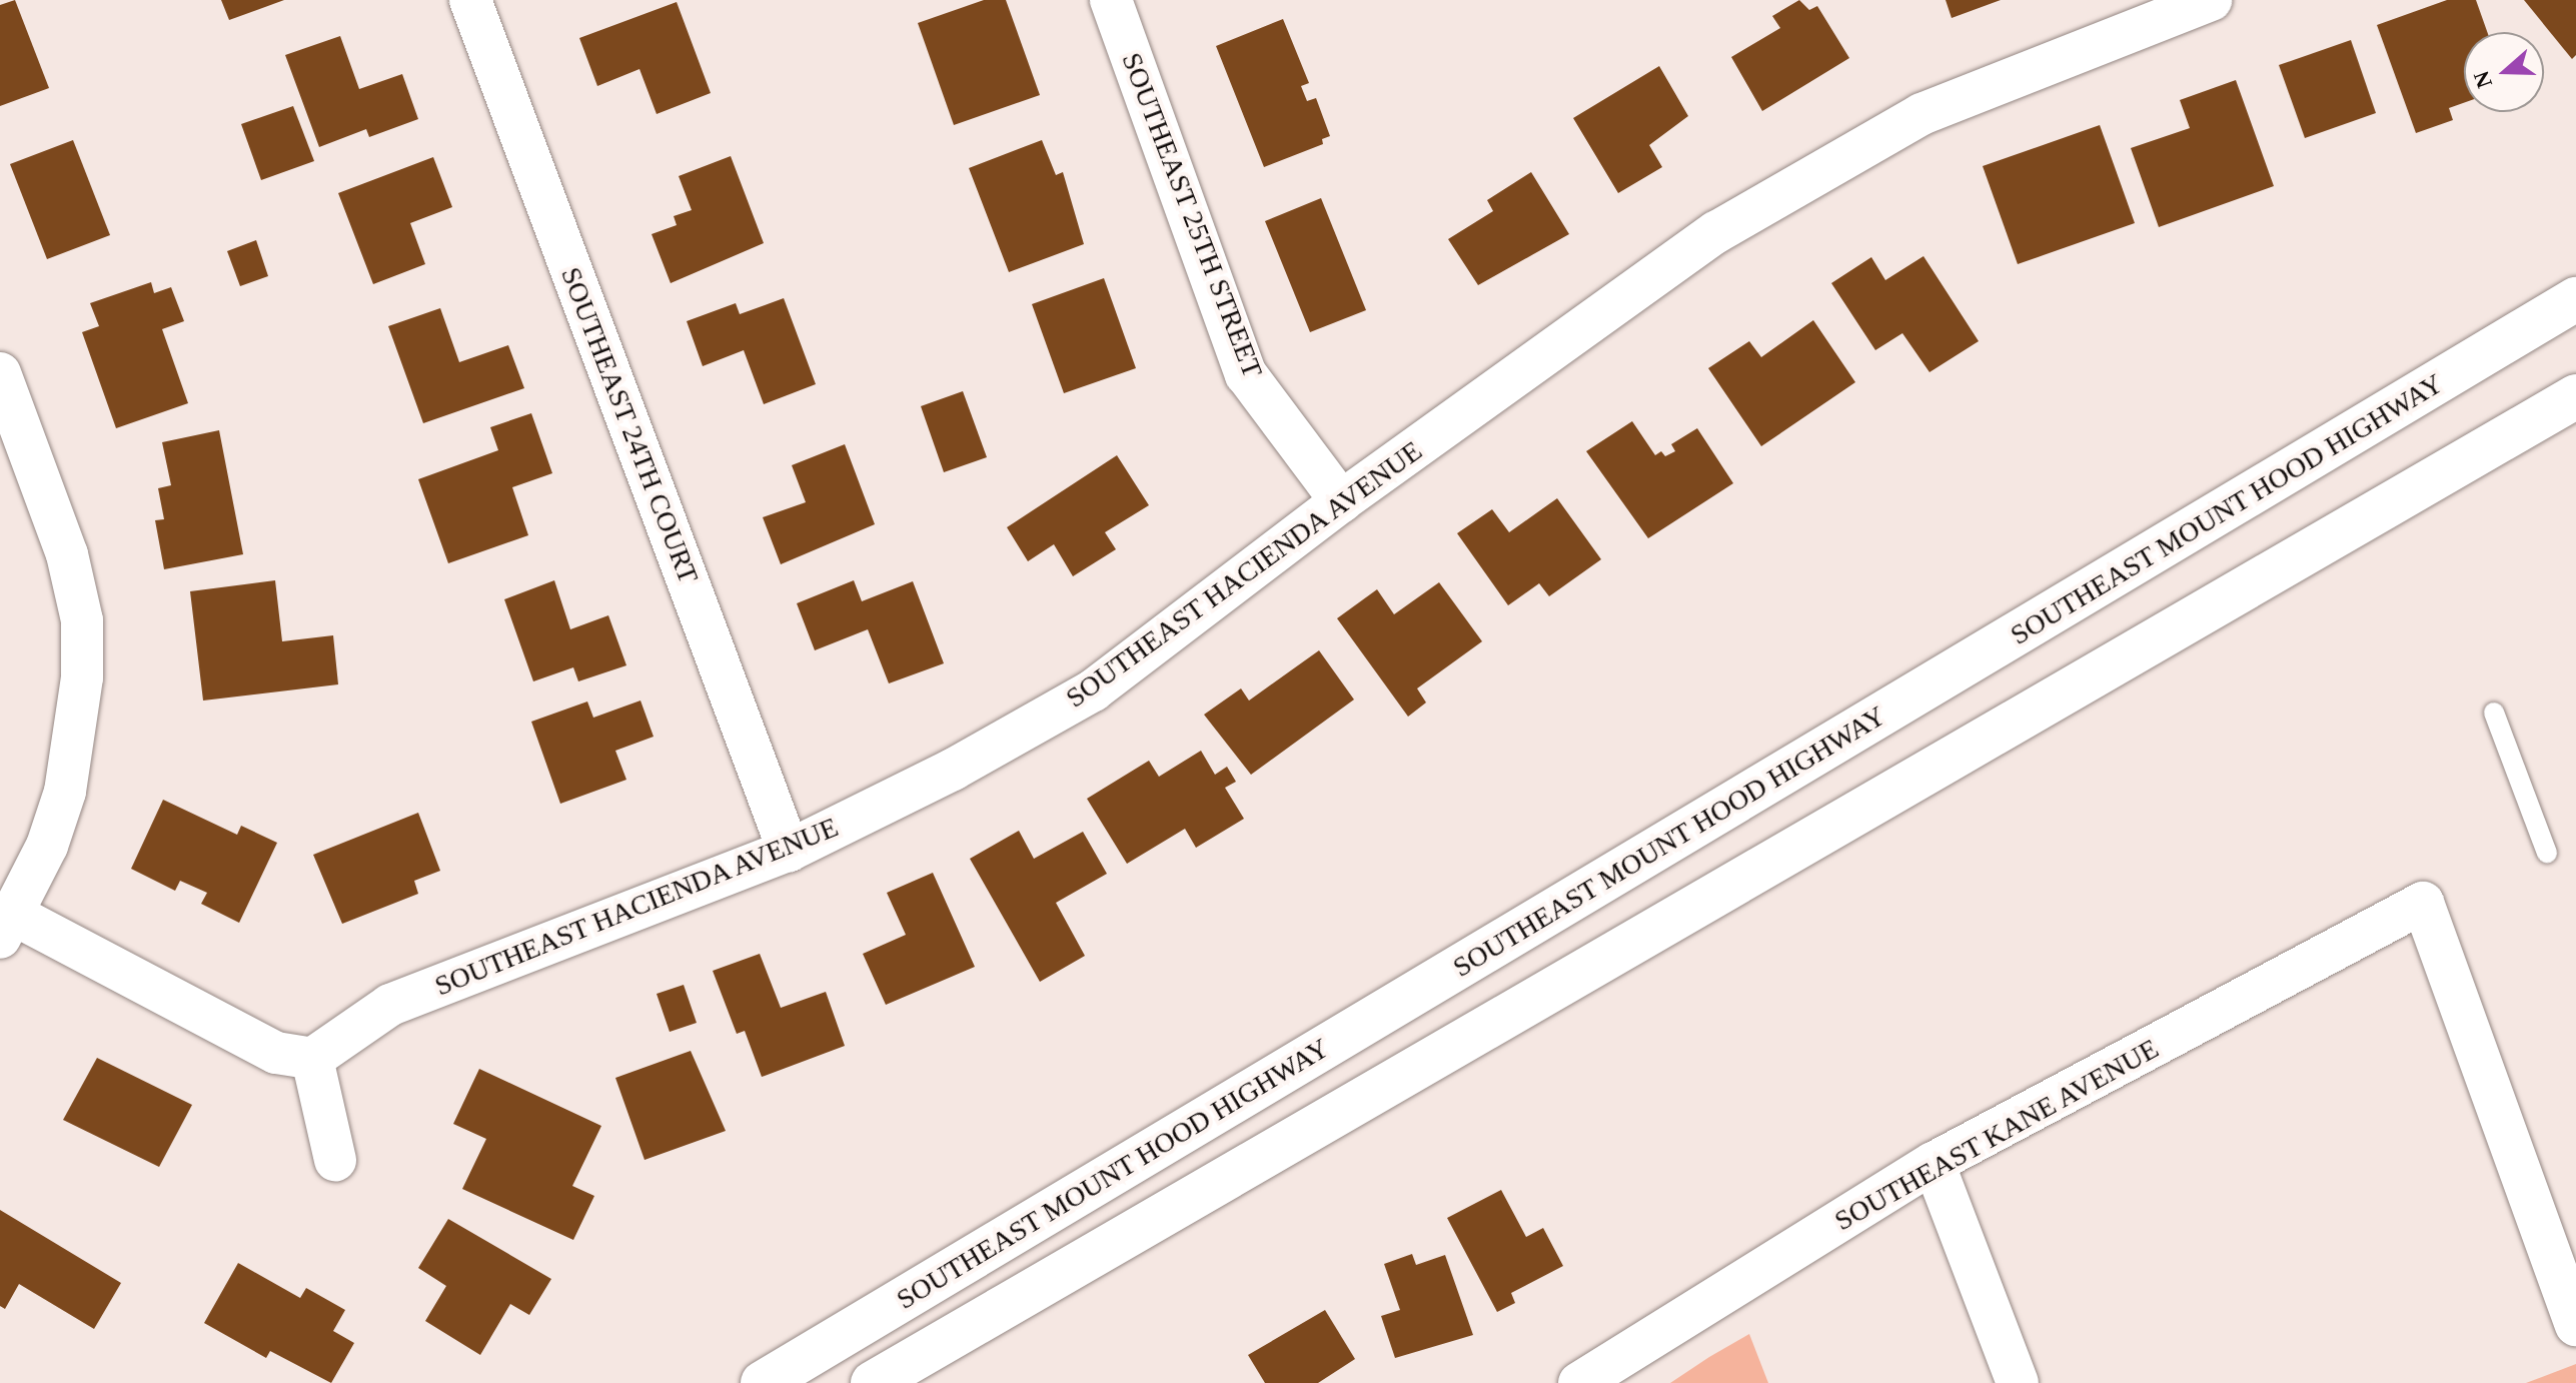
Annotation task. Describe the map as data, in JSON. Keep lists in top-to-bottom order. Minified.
{"streets":{"highway":["SOUTHEAST MOUNT HOOD HIGHWAY"],"street":["SOUTHEAST 25TH STREET","SOUTHEAST 24TH COURT","SOUTHEAST HACIENDA AVENUE","SOUTHEAST KANE AVENUE"]},"crossings":[["SOUTHEAST 25TH STREET","SOUTHEAST HACIENDA AVENUE"],["SOUTHEAST 24TH COURT","SOUTHEAST HACIENDA AVENUE"]],"north":"left"}
